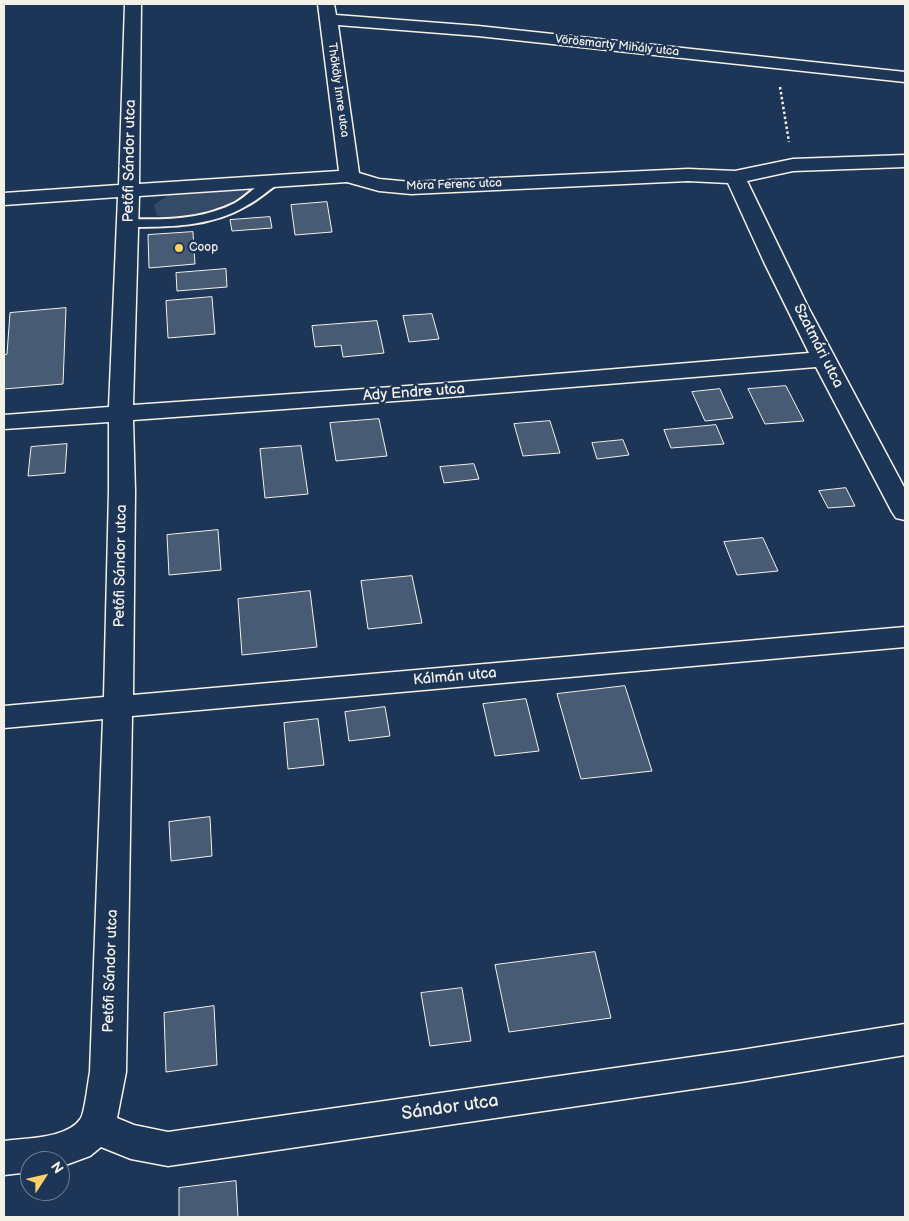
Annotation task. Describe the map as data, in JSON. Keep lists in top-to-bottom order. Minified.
{"streets":{"street":["Vörösmarty Mihály utca","Thököly Imre utca","Petőfi Sándor utca","Móra Ferenc utca","Szatmári utca","Ady Endre utca","Kálmán utca","Sándor utca"]},"crossings":[["Vörösmarty Mihály utca","Thököly Imre utca"],["Thököly Imre utca","Móra Ferenc utca"],["Petőfi Sándor utca","Móra Ferenc utca"],["Petőfi Sándor utca","Ady Endre utca"],["Petőfi Sándor utca","Kálmán utca"],["Petőfi Sándor utca","Sándor utca"],["Móra Ferenc utca","Szatmári utca"],["Szatmári utca","Ady Endre utca"]],"places":["Coop"],"north":"top right"}
